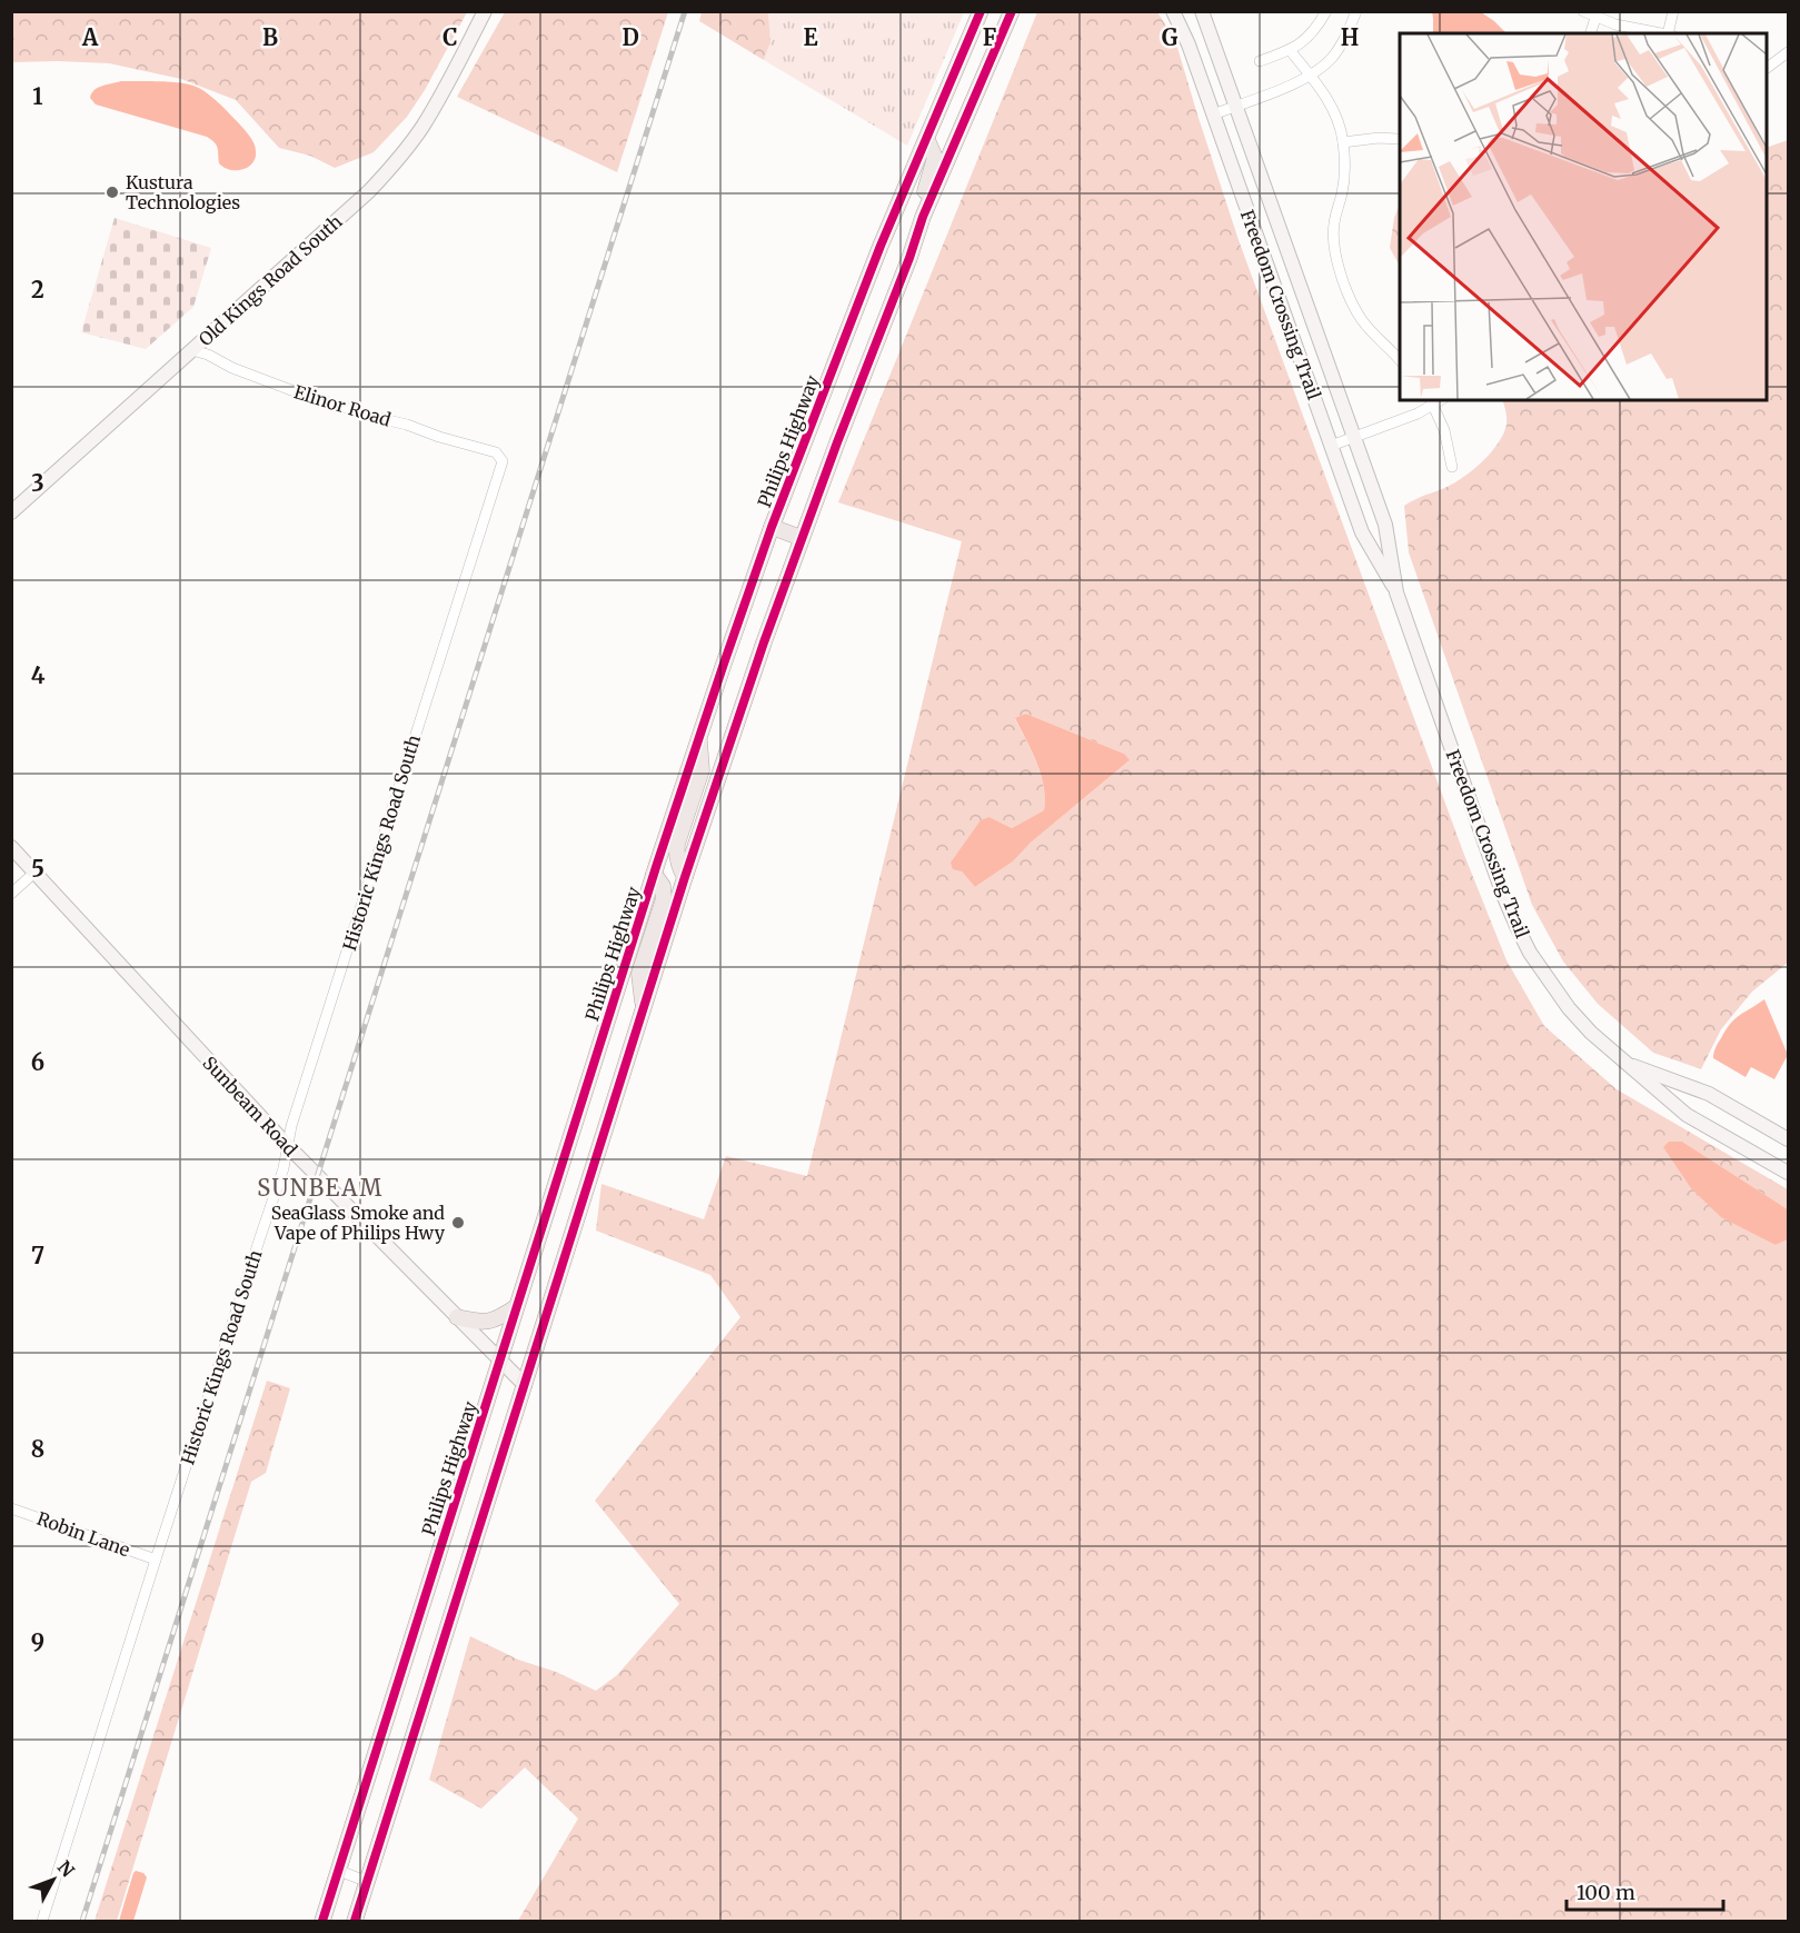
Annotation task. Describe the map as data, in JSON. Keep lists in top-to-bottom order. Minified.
{"streets":{"main road":["Philips Highway"],"street":["Old Kings Road South","Freedom Crossing Trail","Elinor Road","Historic Kings Road South","Sunbeam Road","Robin Lane"]},"crossings":[["Old Kings Road South","Elinor Road"],["Elinor Road","Historic Kings Road South"],["Philips Highway","Sunbeam Road"],["Historic Kings Road South","Sunbeam Road"],["Historic Kings Road South","Robin Lane"]],"districts":["SUNBEAM"],"places":["Kustura Technologies","SeaGlass Smoke and Vape of Philips Hwy"],"scale_bar":"100 m","north":"top right","grid":{"columns":["A","B","C","D","E","F","G","H"],"rows":["1","2","3","4","5","6","7","8","9"]}}
